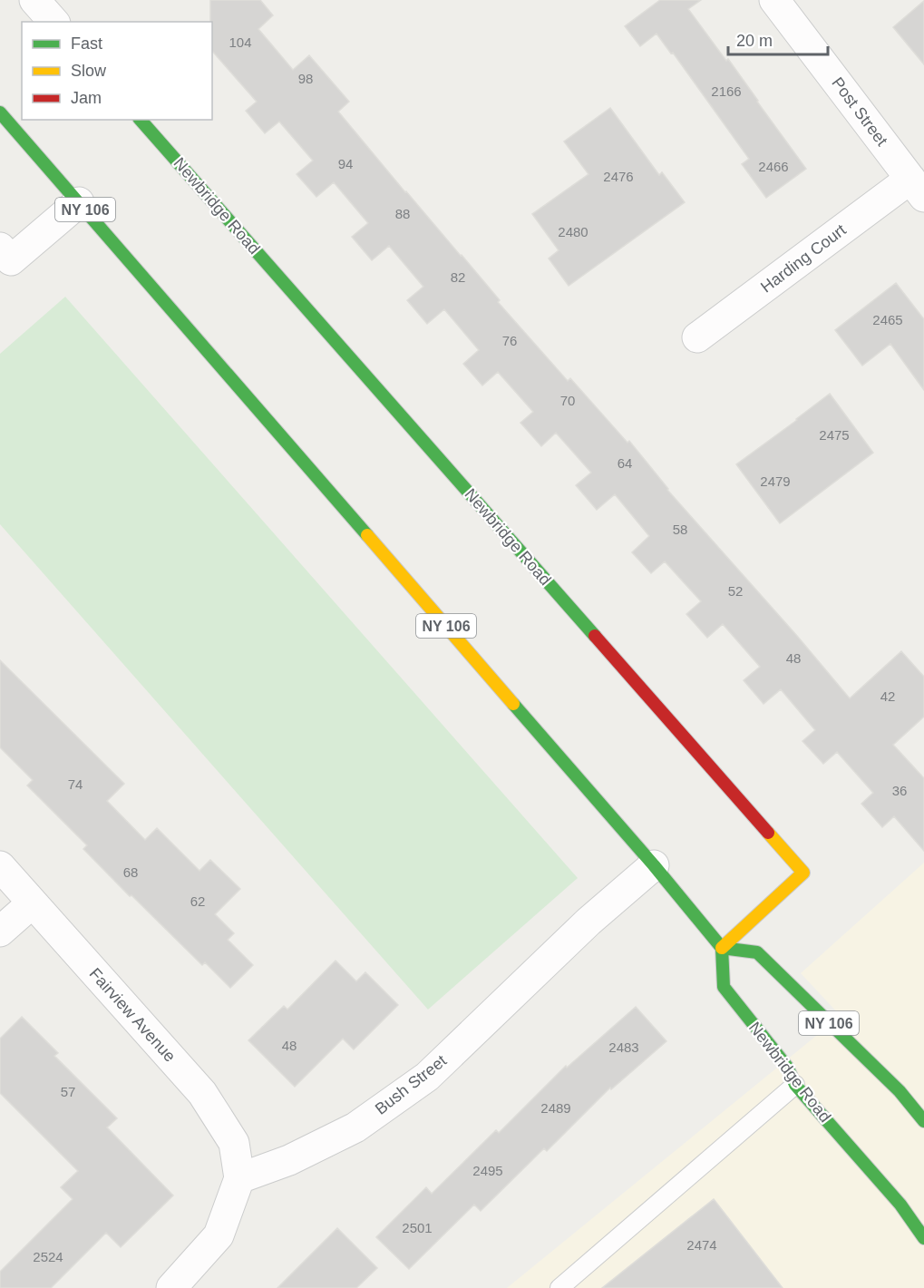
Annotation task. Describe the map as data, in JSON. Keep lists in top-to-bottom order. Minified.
{"streets":{"main road":["Newbridge Road","NY 106"],"street":["Post Street","Harding Court","Fairview Avenue","Bush Street"]},"crossings":[["Post Street","Harding Court"],["Newbridge Road","NY 106"],["NY 106","Bush Street"],["Fairview Avenue","Bush Street"]],"house_numbers":["104","98","2166","94","2466","2476","88","2480","82","2465","76","70","2475","64","2479","58","52","48","42","74","36","68","62","48","2483","57","2489","2495","2501","2474","2524"],"legend":["Fast","Slow","Jam"],"scale_bar":"20 m"}
